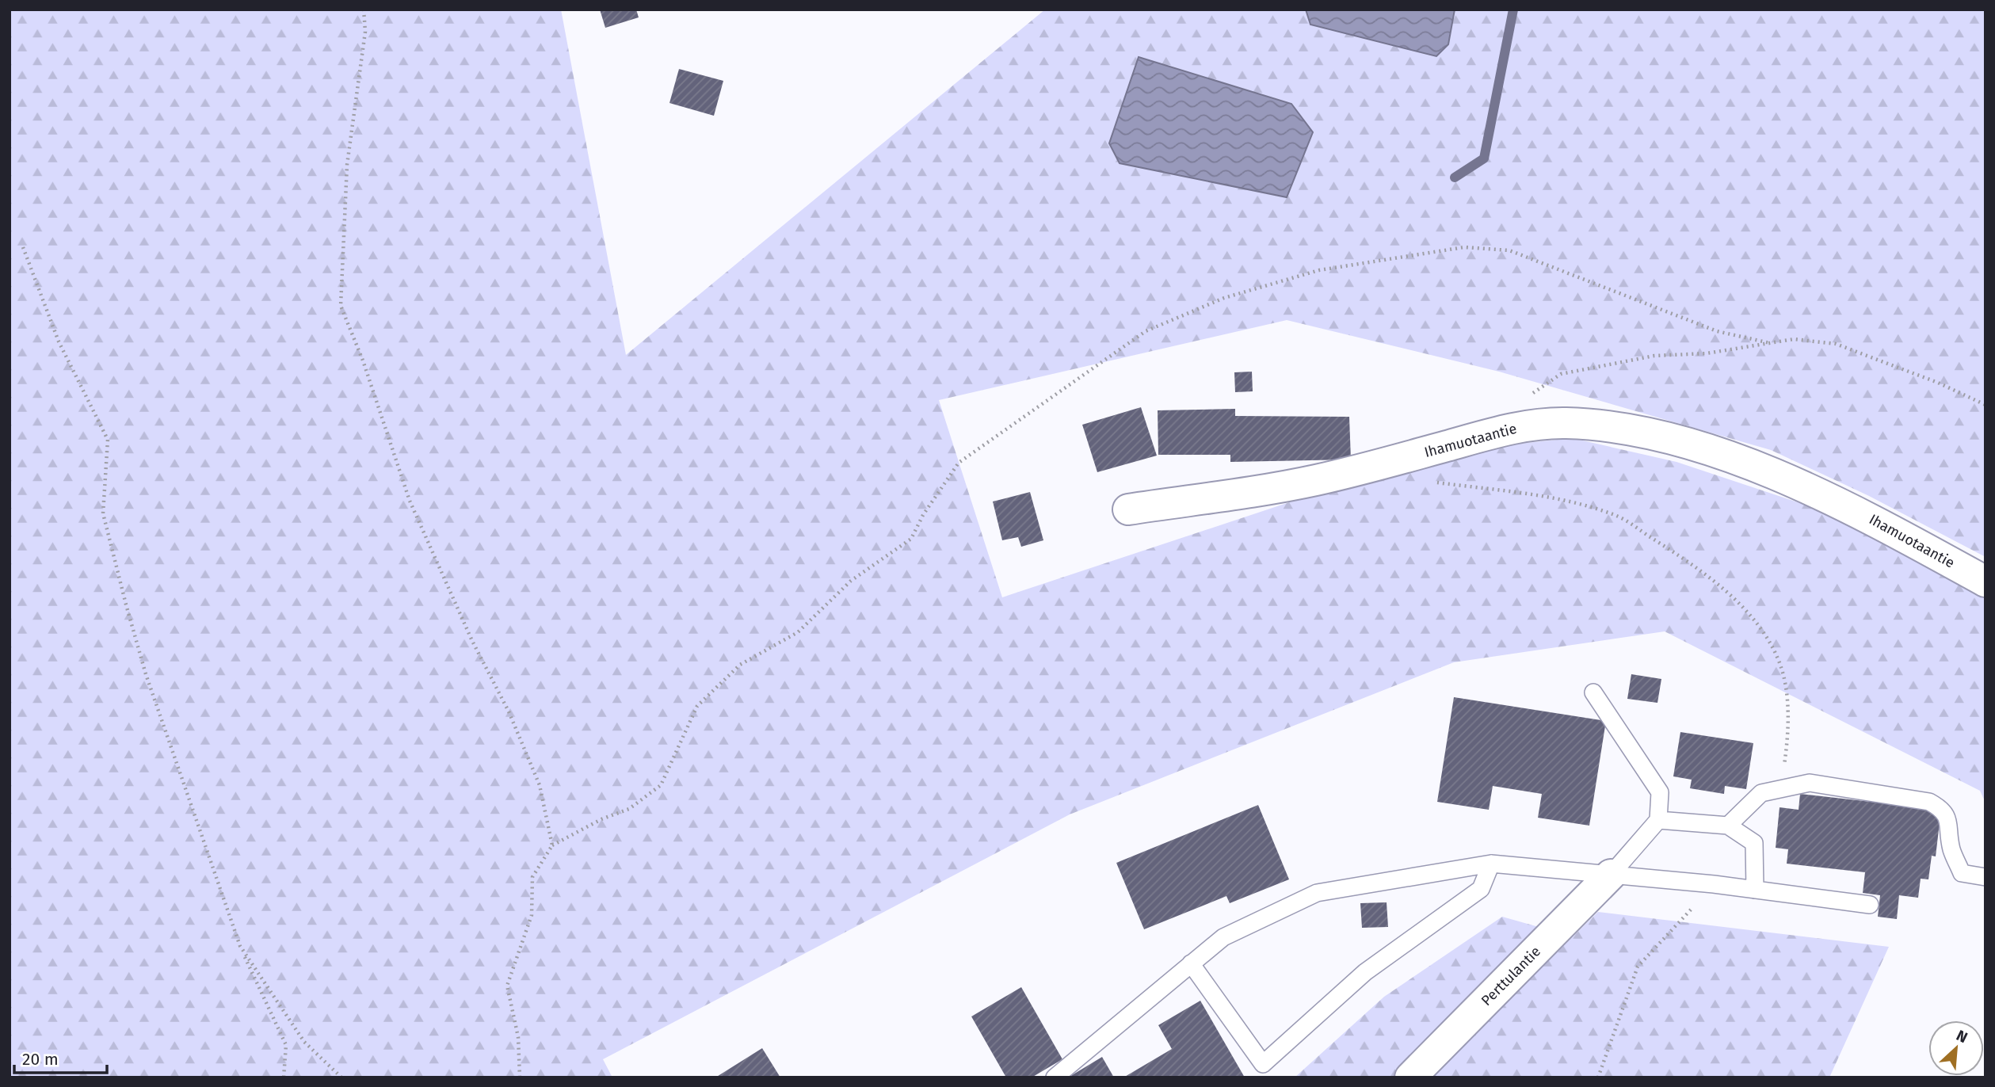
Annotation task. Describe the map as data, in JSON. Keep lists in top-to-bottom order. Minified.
{"streets":{"street":["Ihamuotaantie","Perttulantie"]},"scale_bar":"20 m","north":"top right"}
